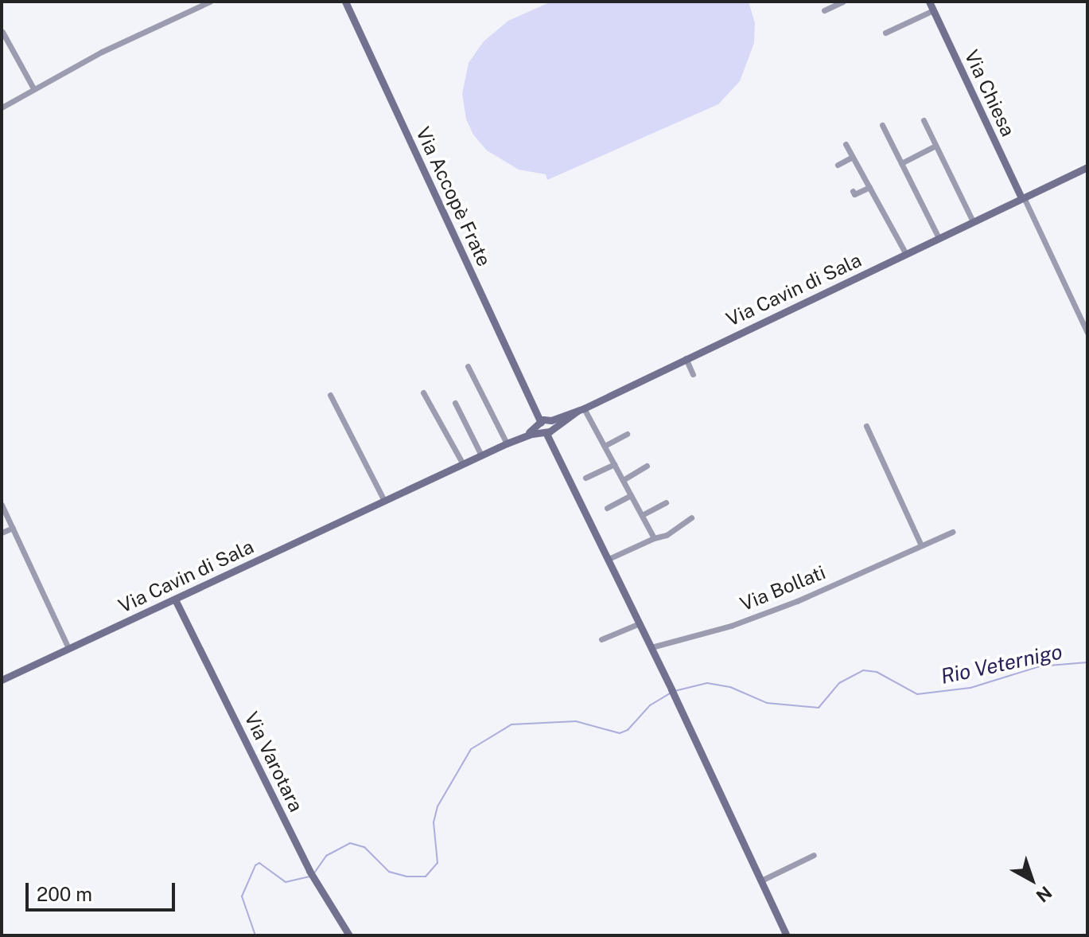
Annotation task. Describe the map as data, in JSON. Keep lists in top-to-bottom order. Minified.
{"streets":{"main road":["Via Chiesa","Via Accopè Frate","Via Cavin di Sala","Via Varotara"],"street":["Via Bollati"]},"crossings":[["Via Chiesa","Via Cavin di Sala"],["Via Accopè Frate","Via Cavin di Sala"],["Via Cavin di Sala","Via Varotara"]],"water":["Rio Veternigo"],"scale_bar":"200 m","north":"bottom right"}
